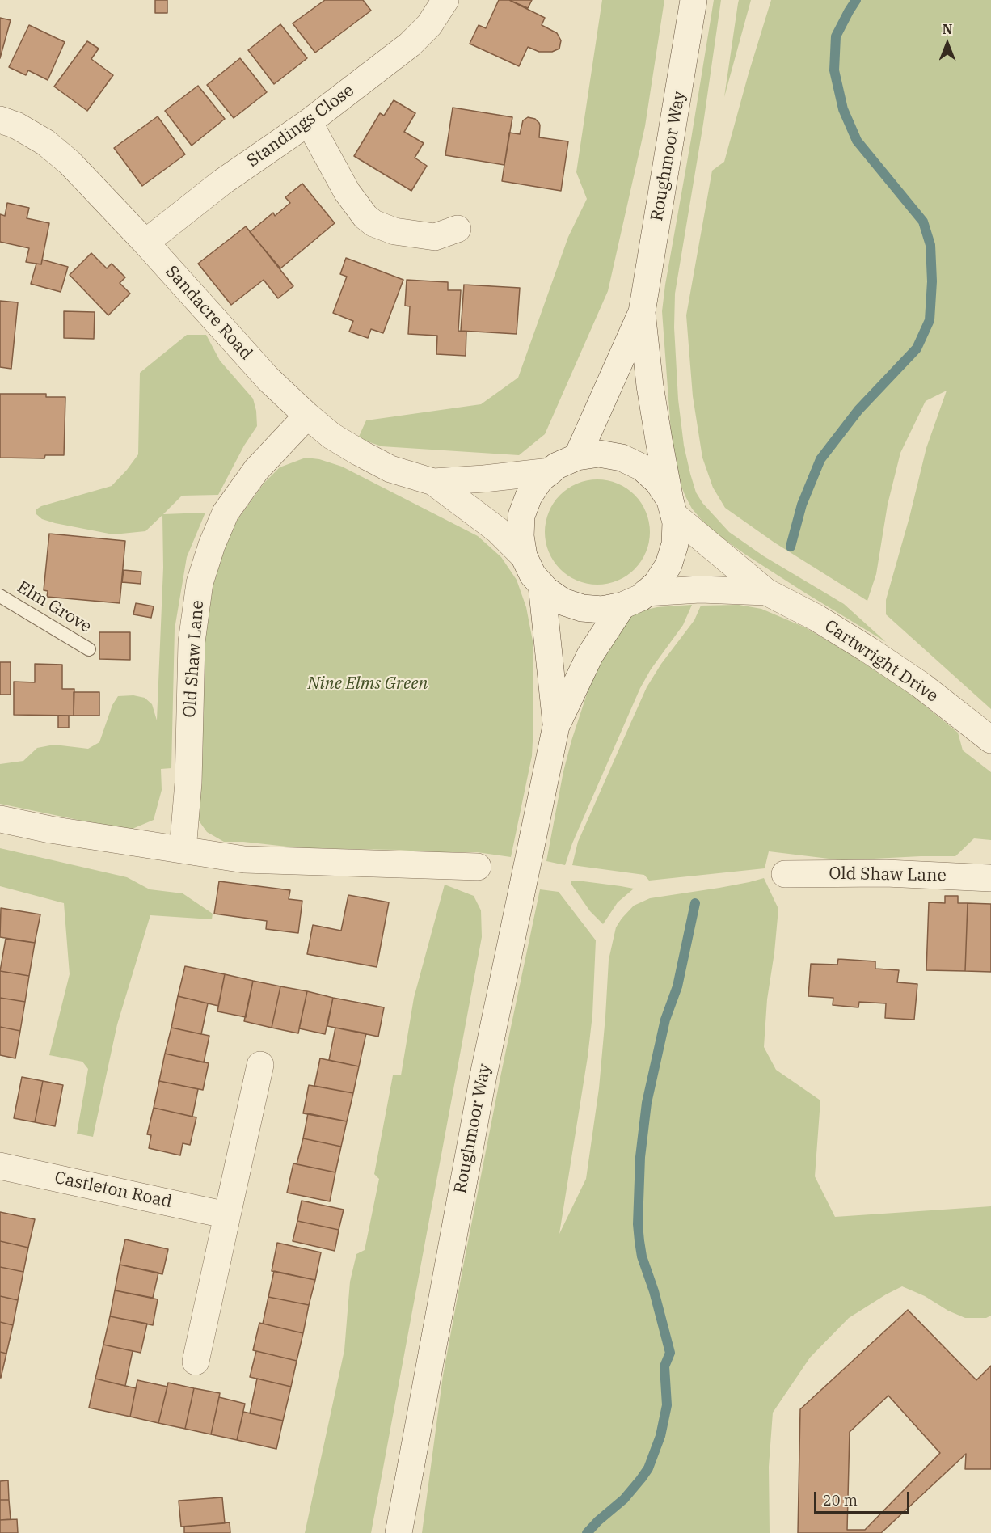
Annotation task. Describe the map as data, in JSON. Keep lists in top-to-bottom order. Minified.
{"streets":{"street":["Standings Close","Roughmoor Way","Sandacre Road","Old Shaw Lane","Cartwright Drive","Castleton Road"],"lane":["Elm Grove"]},"crossings":[["Standings Close","Sandacre Road"],["Roughmoor Way","Sandacre Road"],["Roughmoor Way","Cartwright Drive"],["Sandacre Road","Old Shaw Lane"],["Sandacre Road","Cartwright Drive"]],"parks":["Nine Elms Green"],"scale_bar":"20 m","north":"top"}
